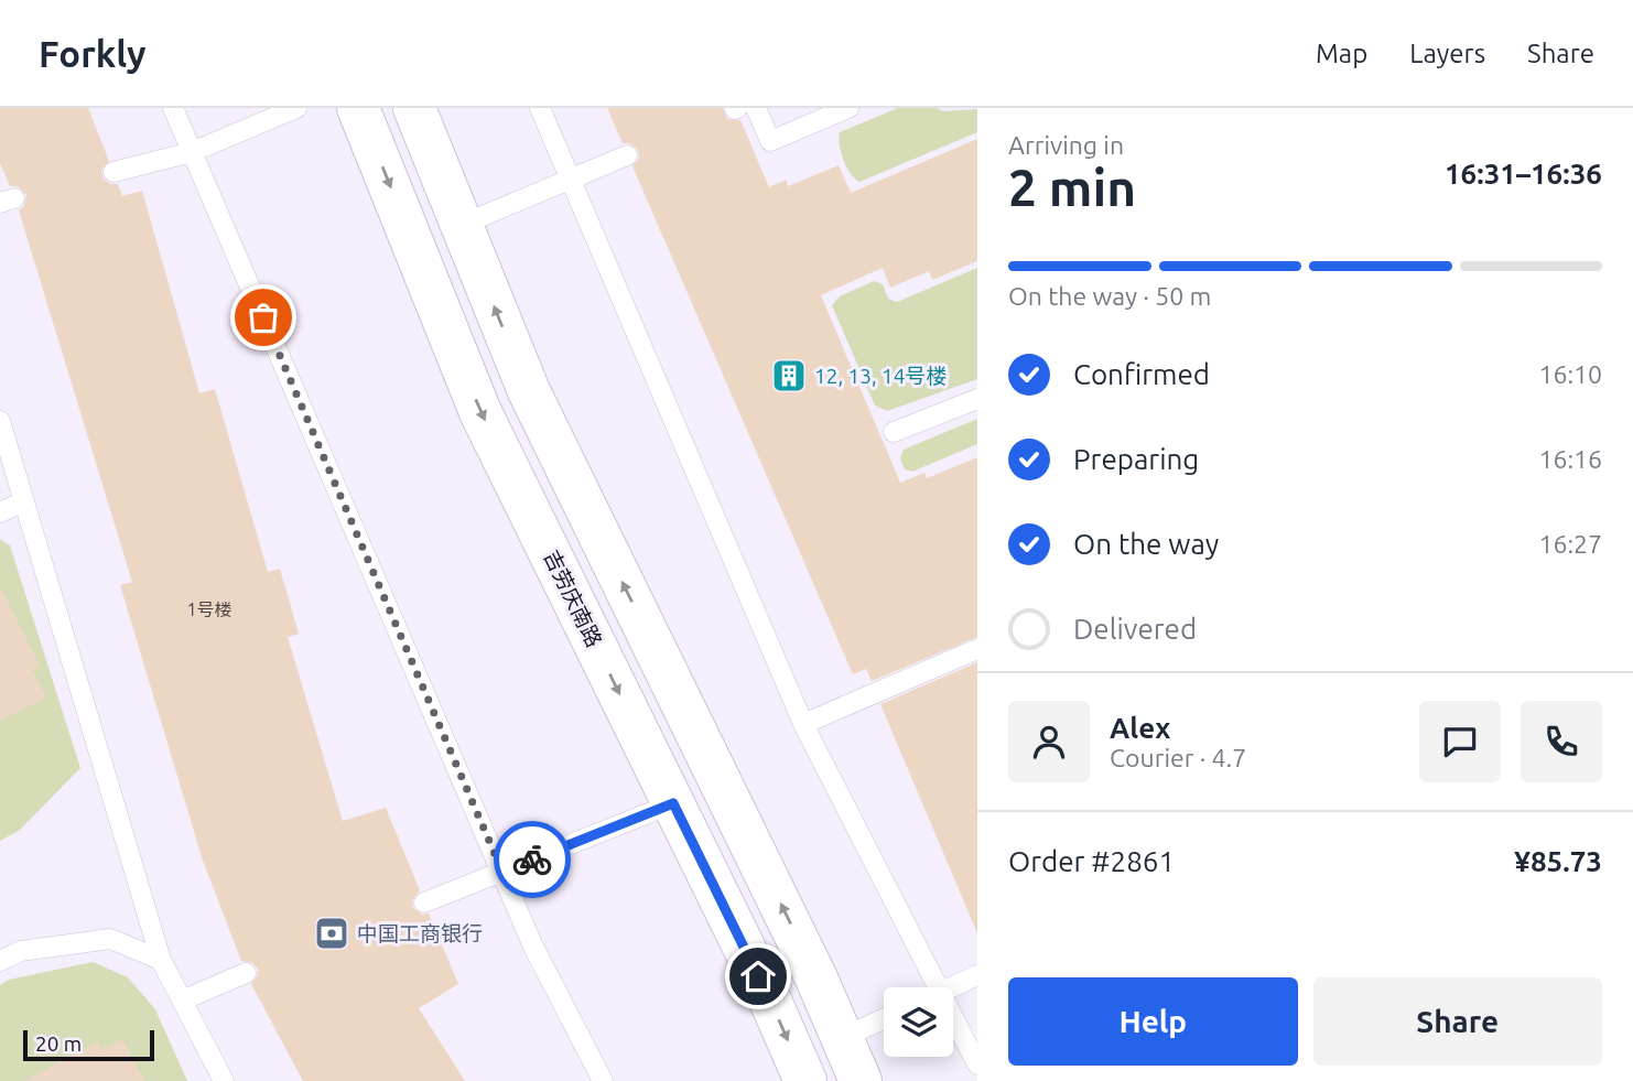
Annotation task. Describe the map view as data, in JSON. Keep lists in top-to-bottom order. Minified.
{"streets":{"main road":["吉劳庆南路"]},"places":{"building":["12, 13, 14号楼"],"bank":["中国工商银行"]},"house_numbers":["1号楼"],"scale_bar":"20 m","page":{"header":"Forkly","nav":["Map","Layers","Share"],"heading":["2 min","Arriving in","16:31–16:36"],"panel":["Alex","Courier · 4.7","Order #2861","¥85.73"],"bar":"On the way · 50 m","list":[["Confirmed","16:10"],["Preparing","16:16"],["On the way","16:27"],"Delivered"],"buttons":["Help","Share"],"scale":"20 m"}}
